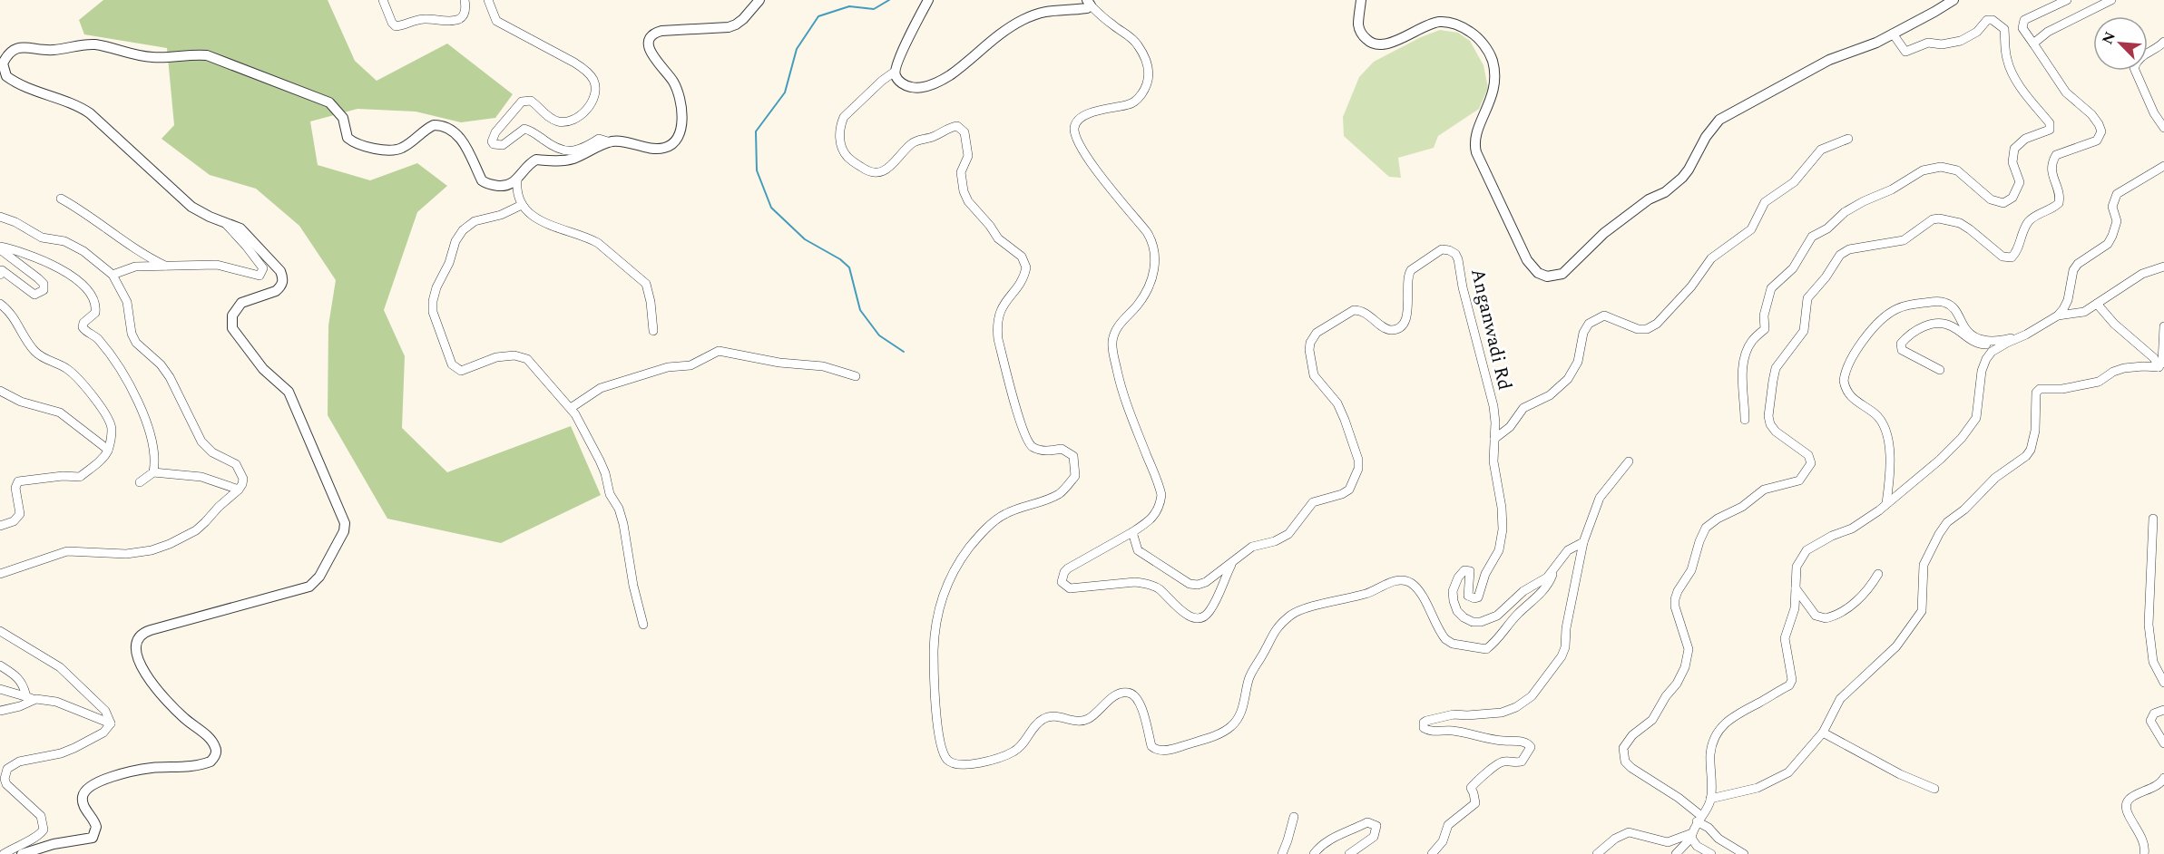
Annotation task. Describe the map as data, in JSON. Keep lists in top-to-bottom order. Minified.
{"streets":{"street":["Anganwadi Rd"]},"north":"top left"}
